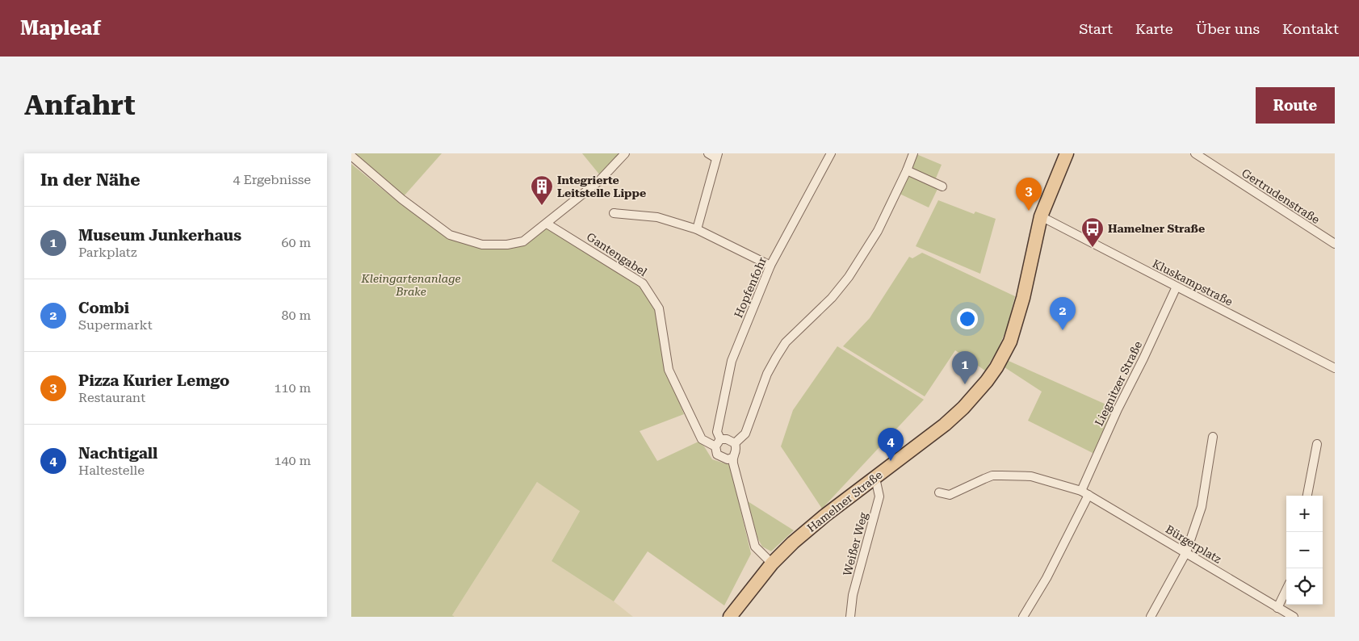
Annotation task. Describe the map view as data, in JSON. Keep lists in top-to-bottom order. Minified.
{"streets":{"main road":["Hamelner Straße"],"street":["Gertrudenstraße","Gantengabel","Kluskampstraße","Hopfenfohr","Liegnitzer Straße","Weißer Weg","Bürgerplatz"]},"crossings":[["Gantengabel","Hopfenfohr"],["Kluskampstraße","Liegnitzer Straße"],["Kluskampstraße","Hamelner Straße"],["Liegnitzer Straße","Bürgerplatz"],["Hamelner Straße","Weißer Weg"]],"parks":["Kleingartenanlage Brake"],"places":{"building":["Integrierte Leitstelle Lippe"],"bus stop":["Hamelner Straße"]},"page":{"header":"Mapleaf","nav":["Start","Karte","Über uns","Kontakt"],"buttons":"Route","title":"Anfahrt","heading":["In der Nähe","4 Ergebnisse"],"pins":["3","2","1","4"],"list":[{"mark":"1","name":"Museum Junkerhaus","note":"Parkplatz","value":"60 m"},{"mark":"2","name":"Combi","note":"Supermarkt","value":"80 m"},{"mark":"3","name":"Pizza Kurier Lemgo","note":"Restaurant","value":"110 m"},{"mark":"4","name":"Nachtigall","note":"Haltestelle","value":"140 m"}],"map_buttons":["+","−"]}}
